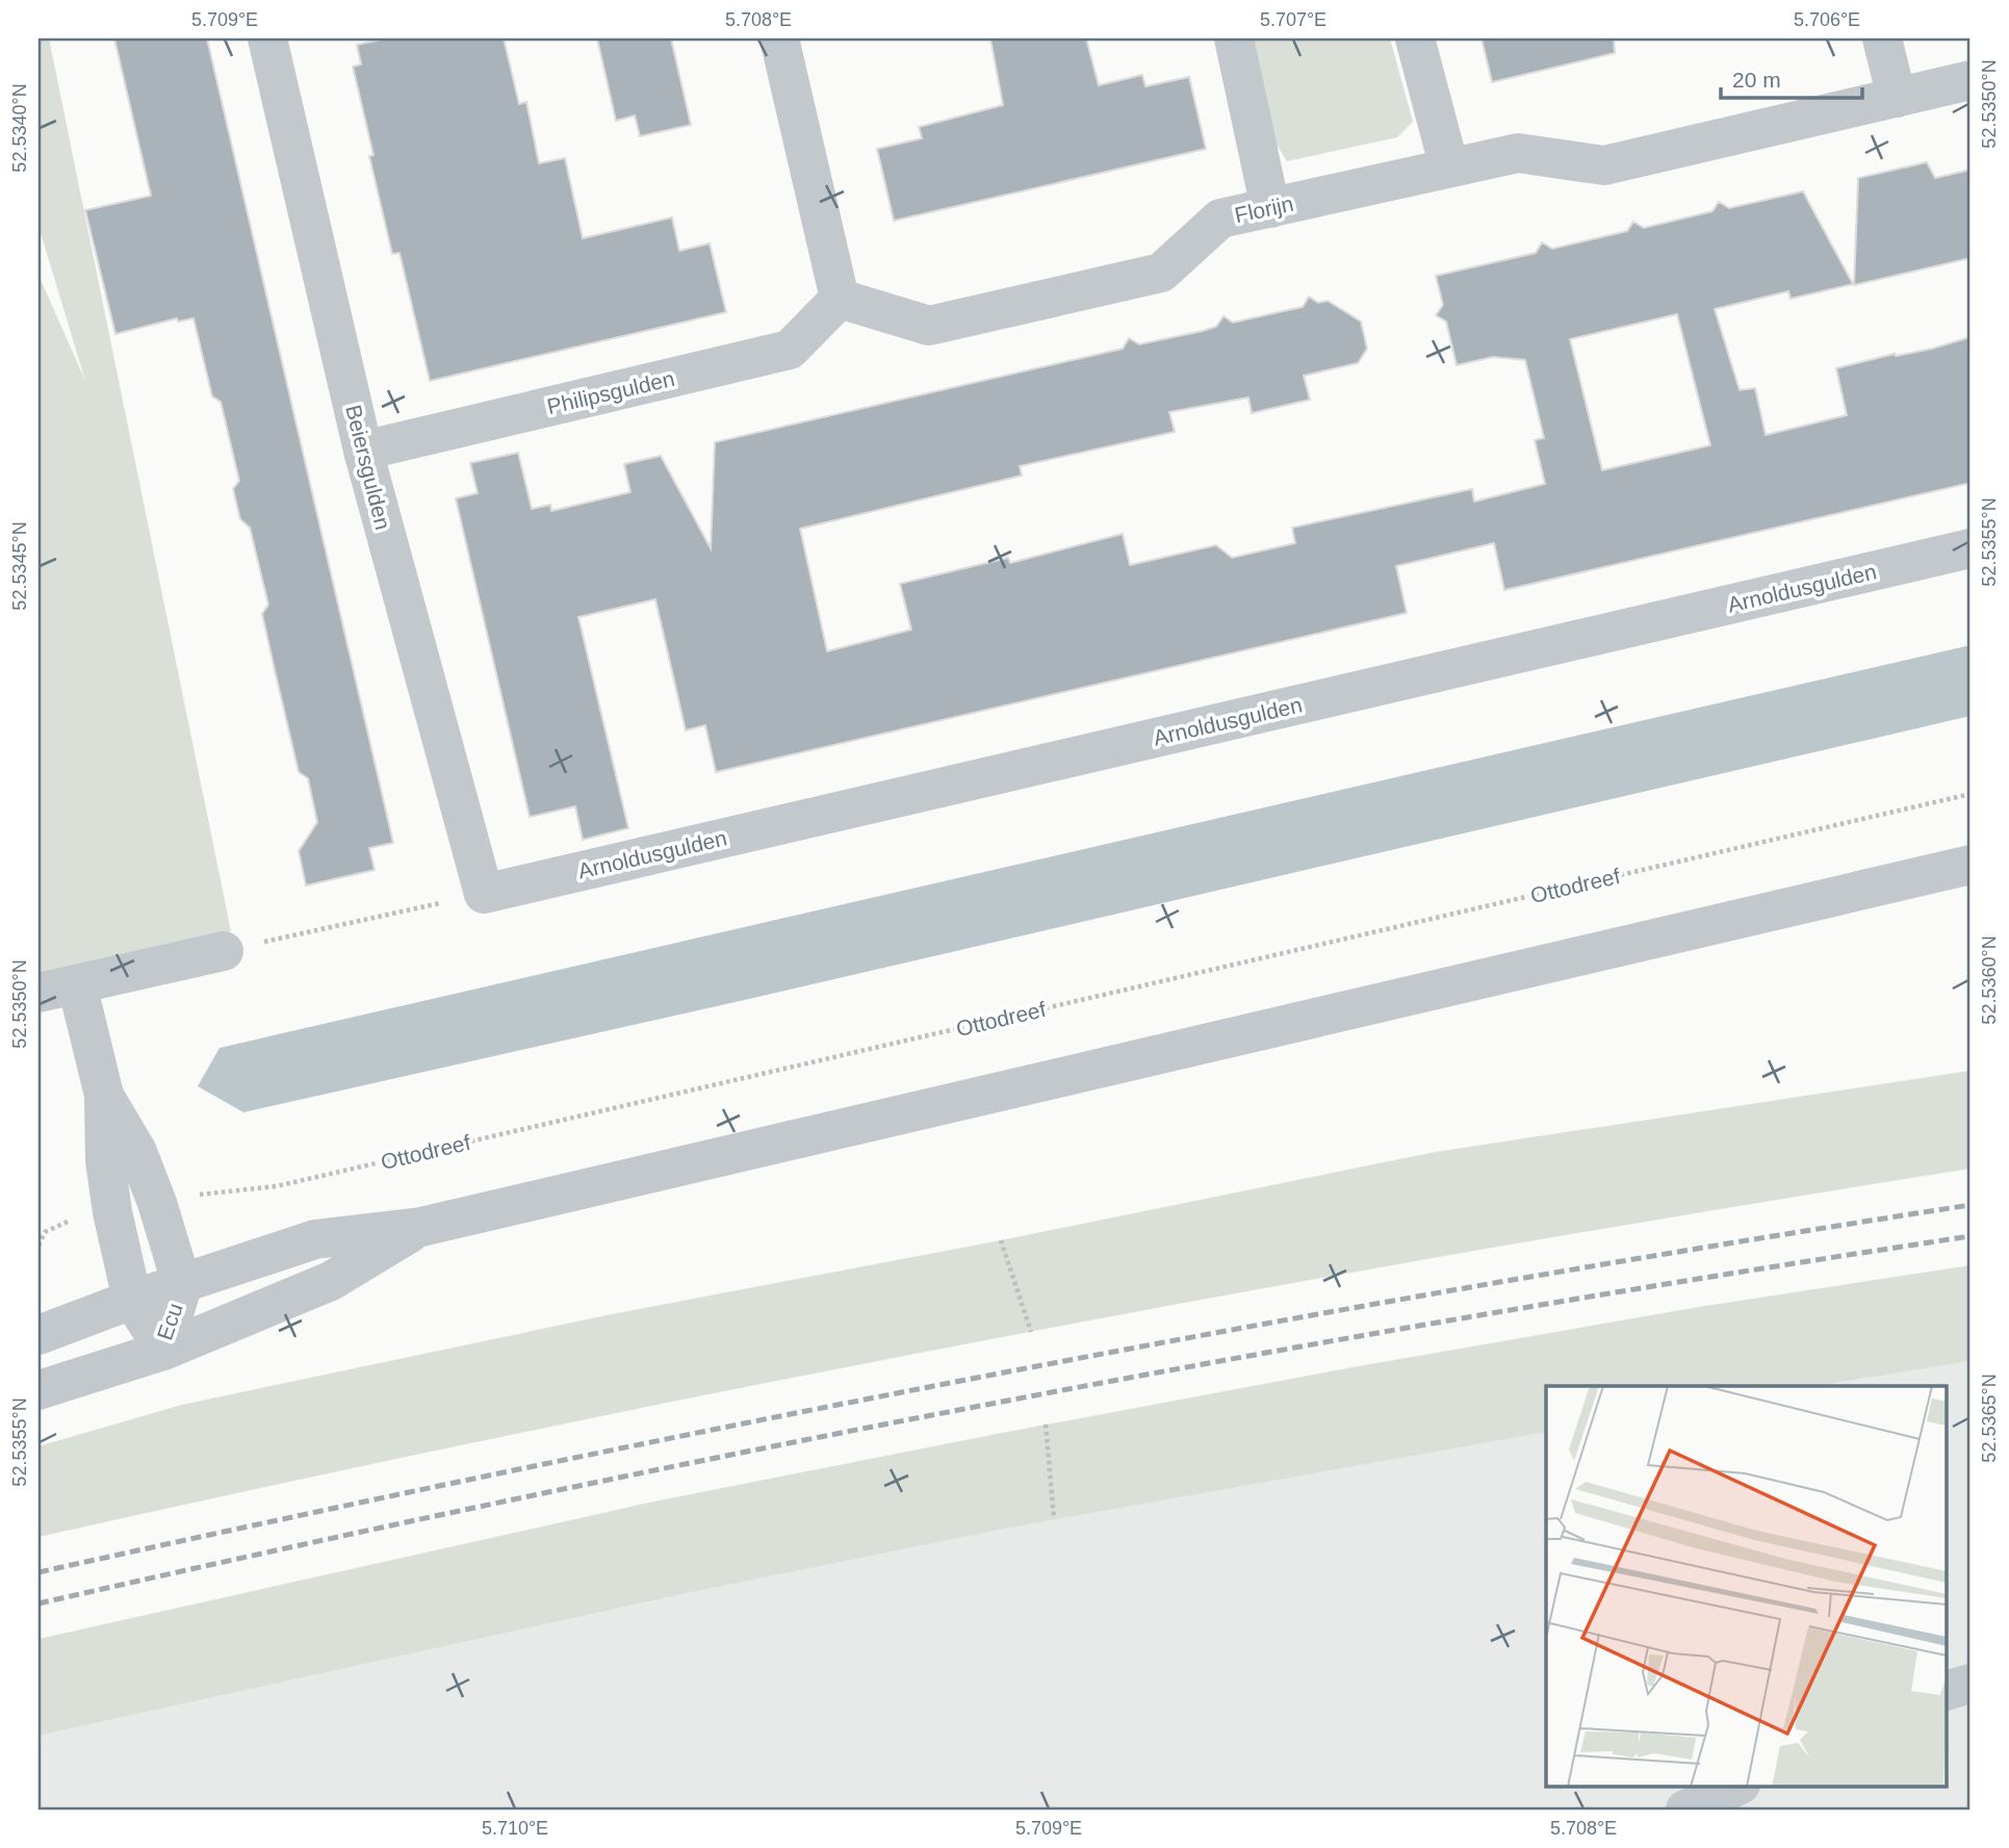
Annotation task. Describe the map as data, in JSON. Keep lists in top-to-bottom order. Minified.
{"streets":{"street":["Florijn","Philipsgulden","Beiersgulden","Arnoldusgulden","Ecu"],"path":["Ottodreef"]},"crossings":[["Florijn","Philipsgulden"],["Philipsgulden","Beiersgulden"],["Beiersgulden","Arnoldusgulden"],["Ottodreef","Ecu"]],"scale_bar":"20 m","coordinates":["5.709°E","5.708°E","5.707°E","5.706°E","52.5350°N","52.5340°N","52.5355°N","52.5345°N","52.5360°N","52.5365°N","5.710°E"]}
